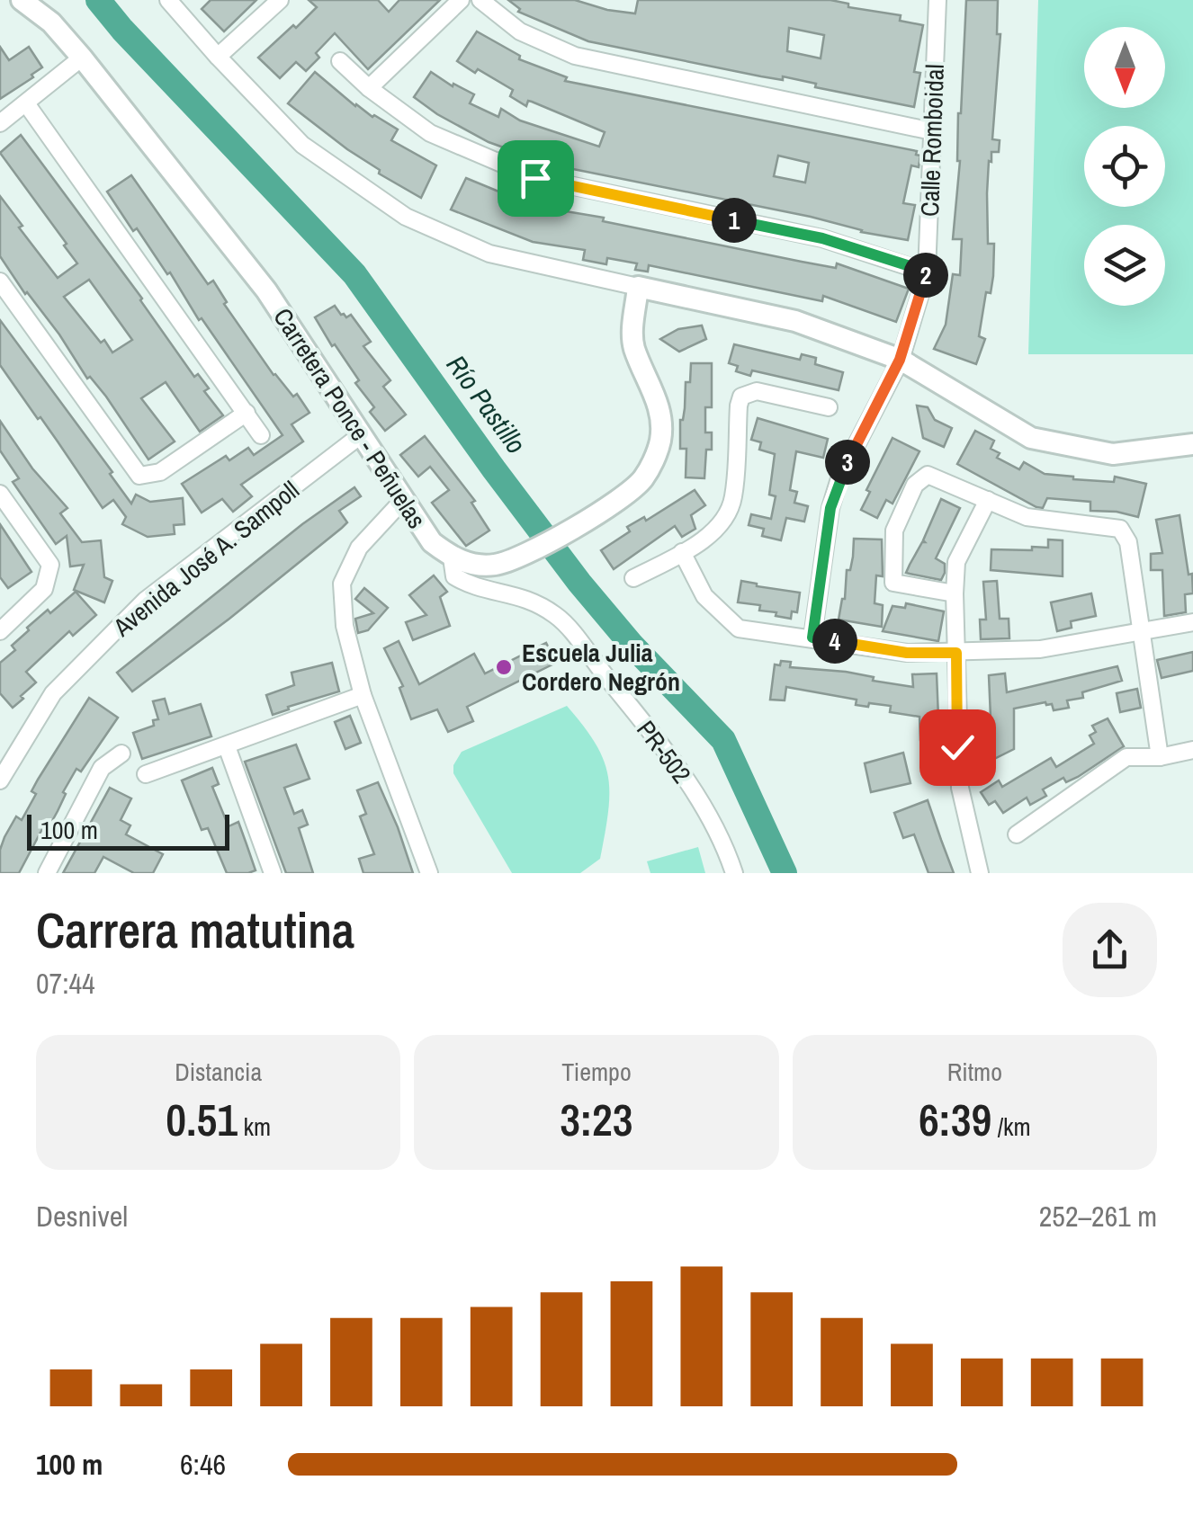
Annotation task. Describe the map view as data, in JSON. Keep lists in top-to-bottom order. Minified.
{"streets":{"main road":["Carretera Ponce - Peñuelas"],"street":["Calle Romboidal","Avenida José A. Sampoll","PR-502"]},"crossings":[["Carretera Ponce - Peñuelas","Avenida José A. Sampoll"],["Carretera Ponce - Peñuelas","PR-502"]],"water":["Río Pastillo"],"places":["Escuela Julia Cordero Negrón"],"scale_bar":"100 m","north":"bottom","page":{"pins":["1","2","3","4"],"scale":"100 m","heading":["Carrera matutina","07:44"],"stats":[["Distancia","0.51 km"],["Tiempo","3:23"],["Ritmo","6:39 /km"]],"chart":["Desnivel","252–261 m"],"list":[{"name":"100 m","note":"6:46"}]}}
